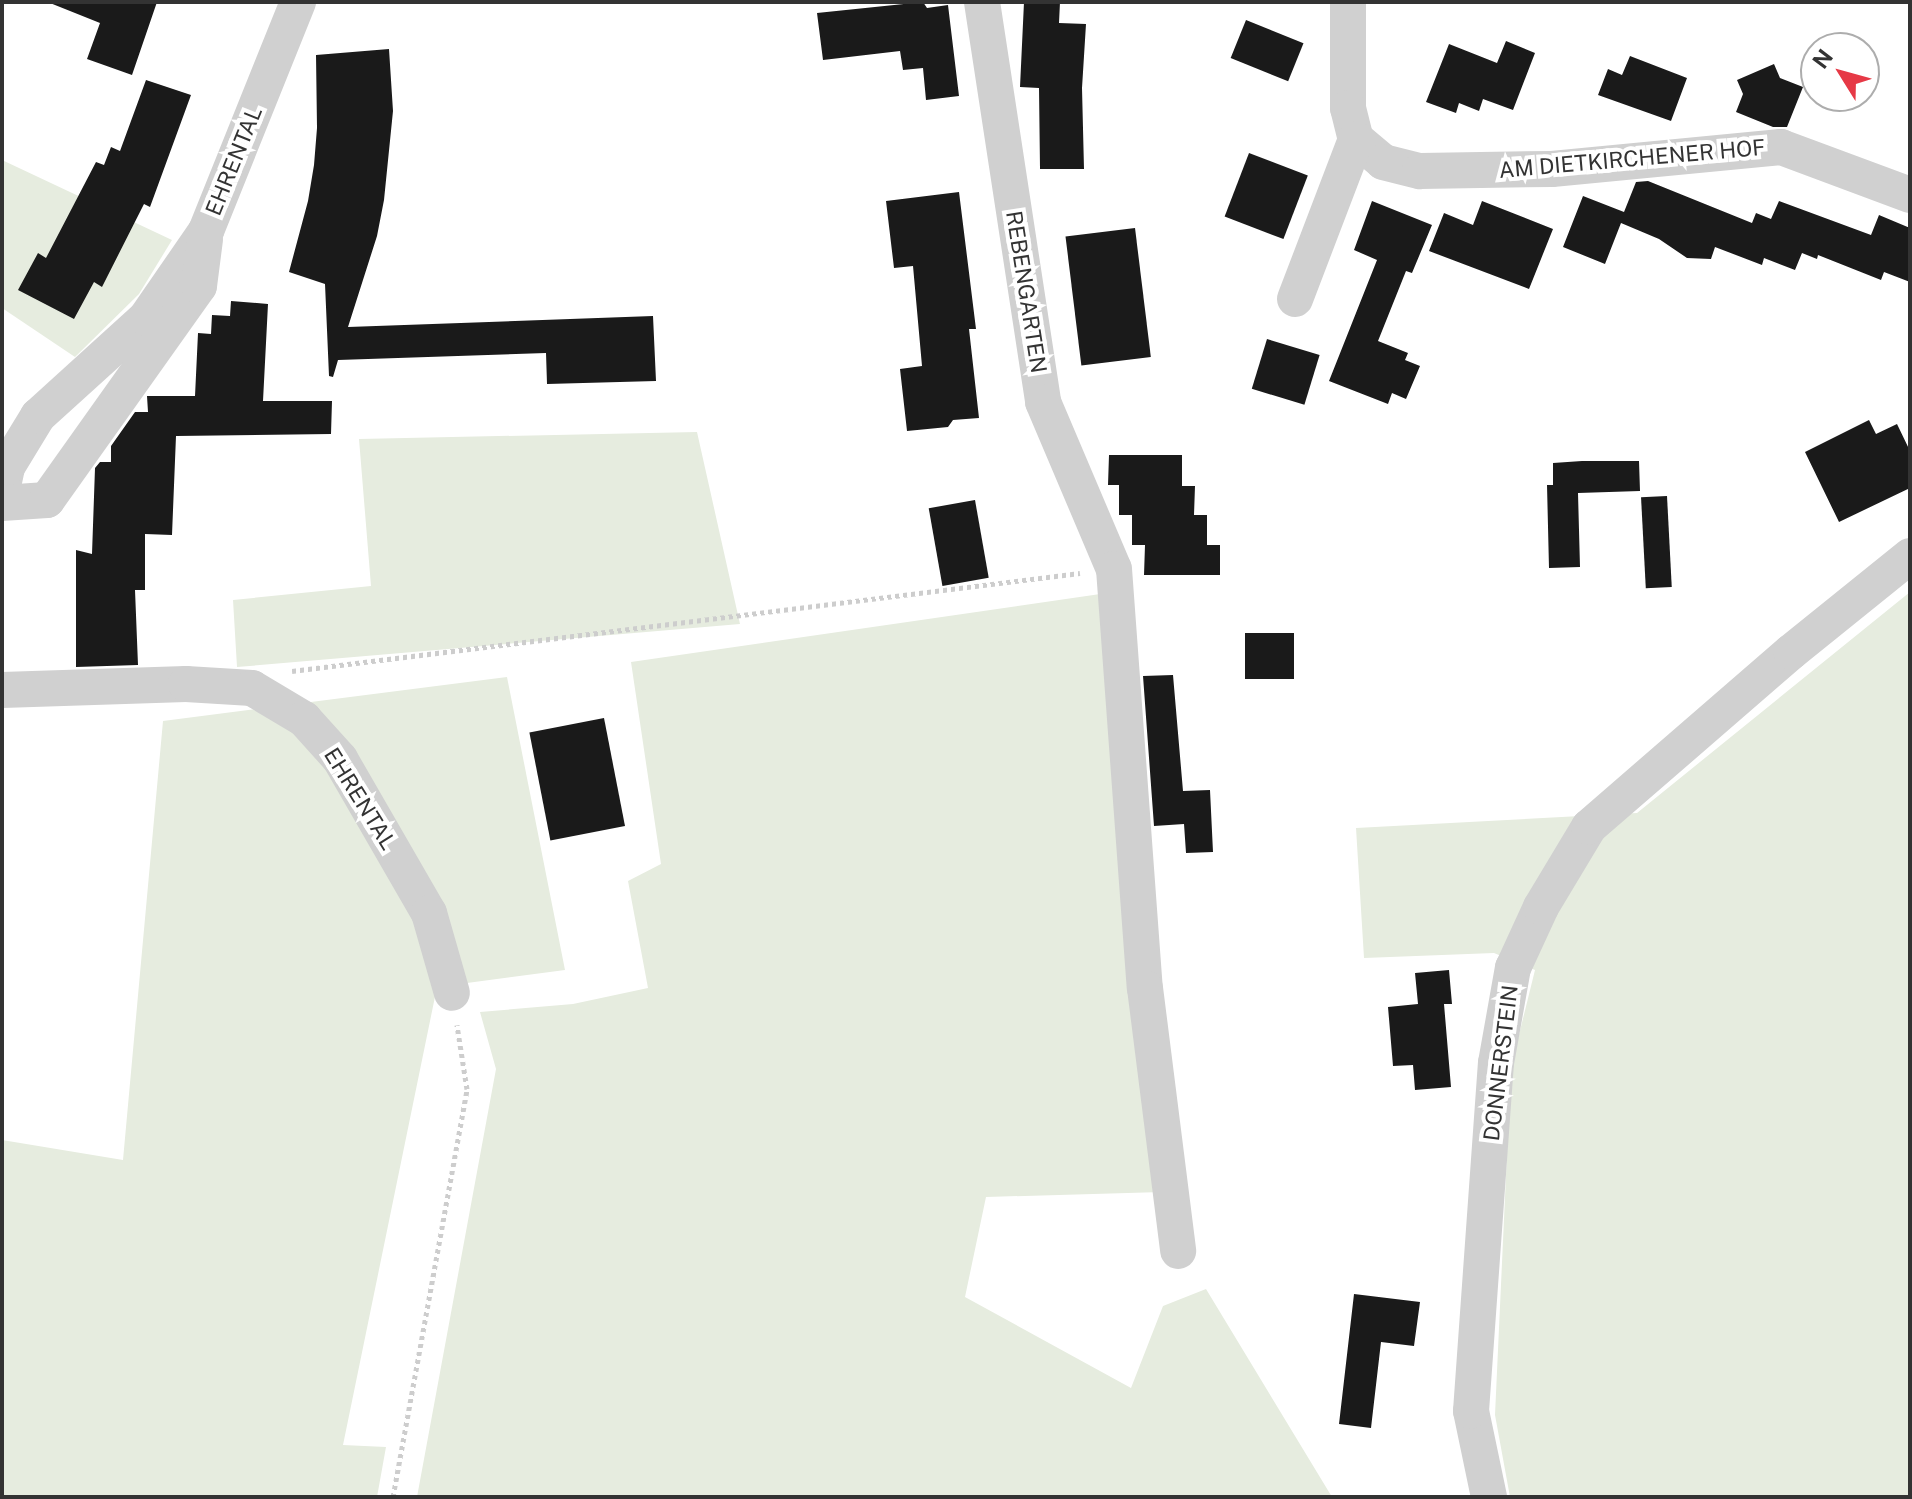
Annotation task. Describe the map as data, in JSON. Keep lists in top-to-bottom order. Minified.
{"streets":{"street":["AM DIETKIRCHENER HOF","EHRENTAL","REBENGARTEN","DONNERSTEIN"]},"north":"top left"}
